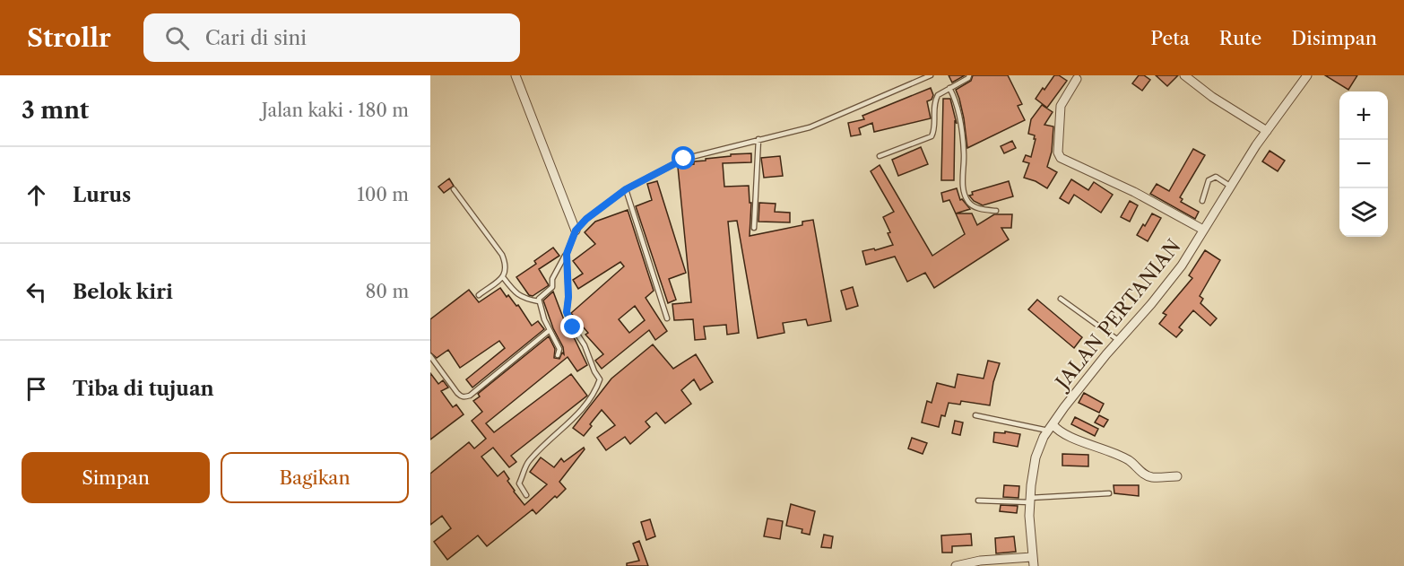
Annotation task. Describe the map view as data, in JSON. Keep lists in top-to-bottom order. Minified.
{"streets":{"street":["JALAN PERTANIAN"]},"page":{"header":"Strollr","search":"Cari di sini","nav":["Peta","Rute","Disimpan"],"heading":["3 mnt","Jalan kaki · 180 m"],"map_buttons":["+","−"],"list":[["Lurus","100 m"],["Belok kiri","80 m"],"Tiba di tujuan"],"buttons":["Simpan","Bagikan"]}}
